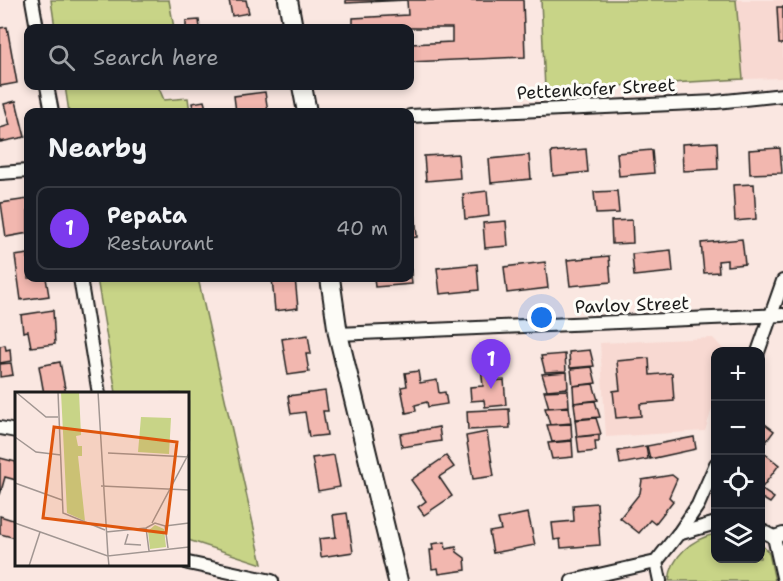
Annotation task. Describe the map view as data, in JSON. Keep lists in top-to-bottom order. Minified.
{"streets":{"street":["Pettenkofer Street","Pavlov Street"]},"page":{"search":"Search here","heading":"Nearby","list":[{"mark":"1","name":"Pepata","note":"Restaurant","value":"40 m"}],"pins":"1","map_buttons":["+","−"]}}
